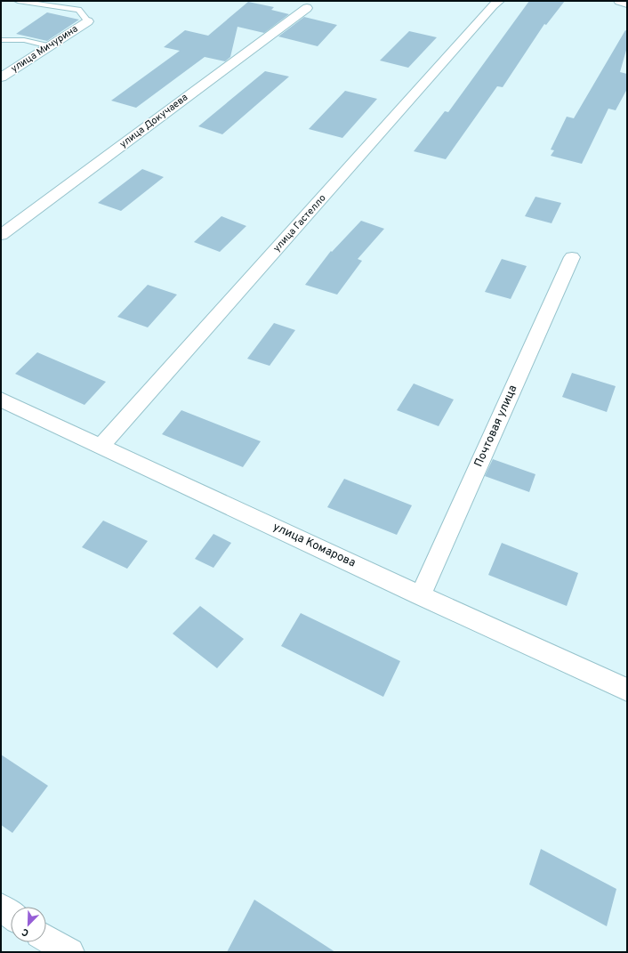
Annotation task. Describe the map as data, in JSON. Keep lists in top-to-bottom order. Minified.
{"streets":{"street":["улица Мичурина","улица Докучаева","улица Гастелло","Почтовая улица","улица Комарова"]},"crossings":[["улица Гастелло","улица Комарова"],["Почтовая улица","улица Комарова"]],"north":"bottom left"}
